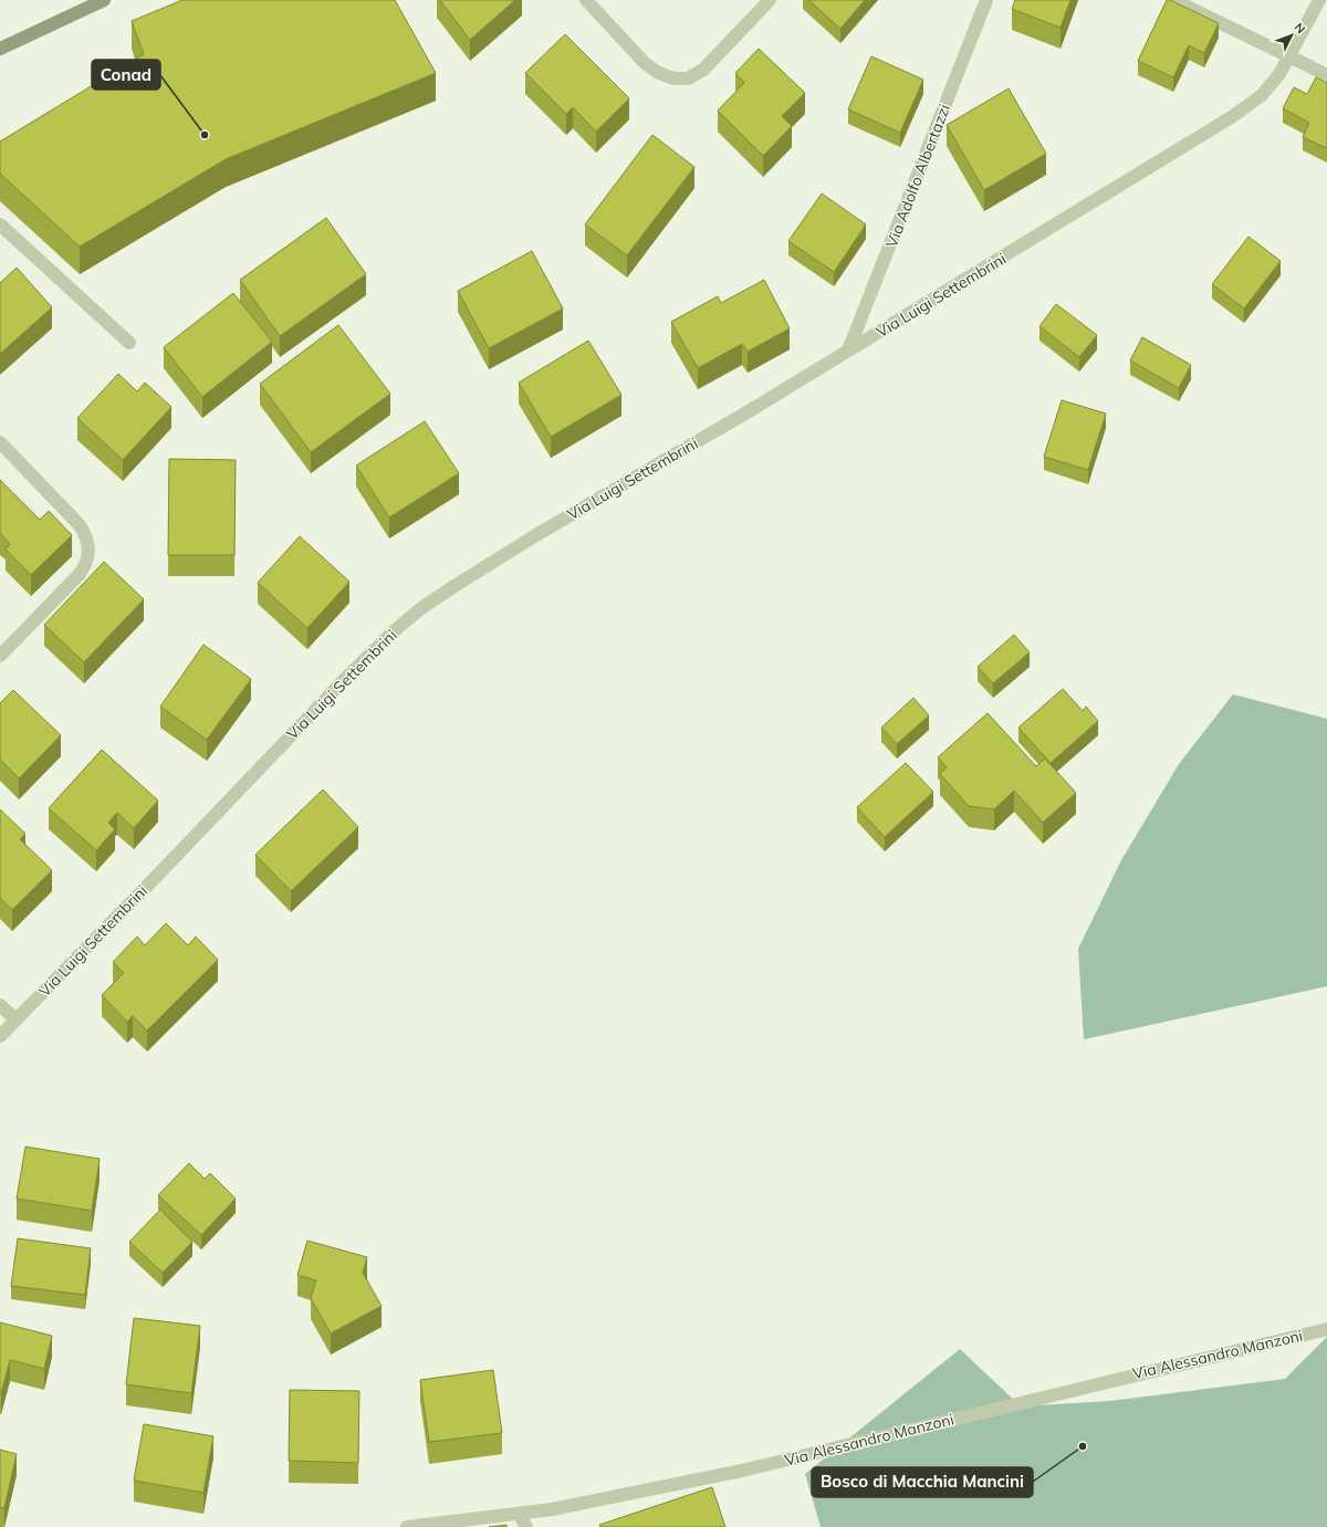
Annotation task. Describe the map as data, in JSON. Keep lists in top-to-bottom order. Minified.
{"streets":{"street":["Via Adolfo Albertazzi","Via Luigi Settembrini","Via Alessandro Manzoni"]},"crossings":[["Via Adolfo Albertazzi","Via Luigi Settembrini"]],"places":["Conad","Bosco di Macchia Mancini"],"north":"top right"}
